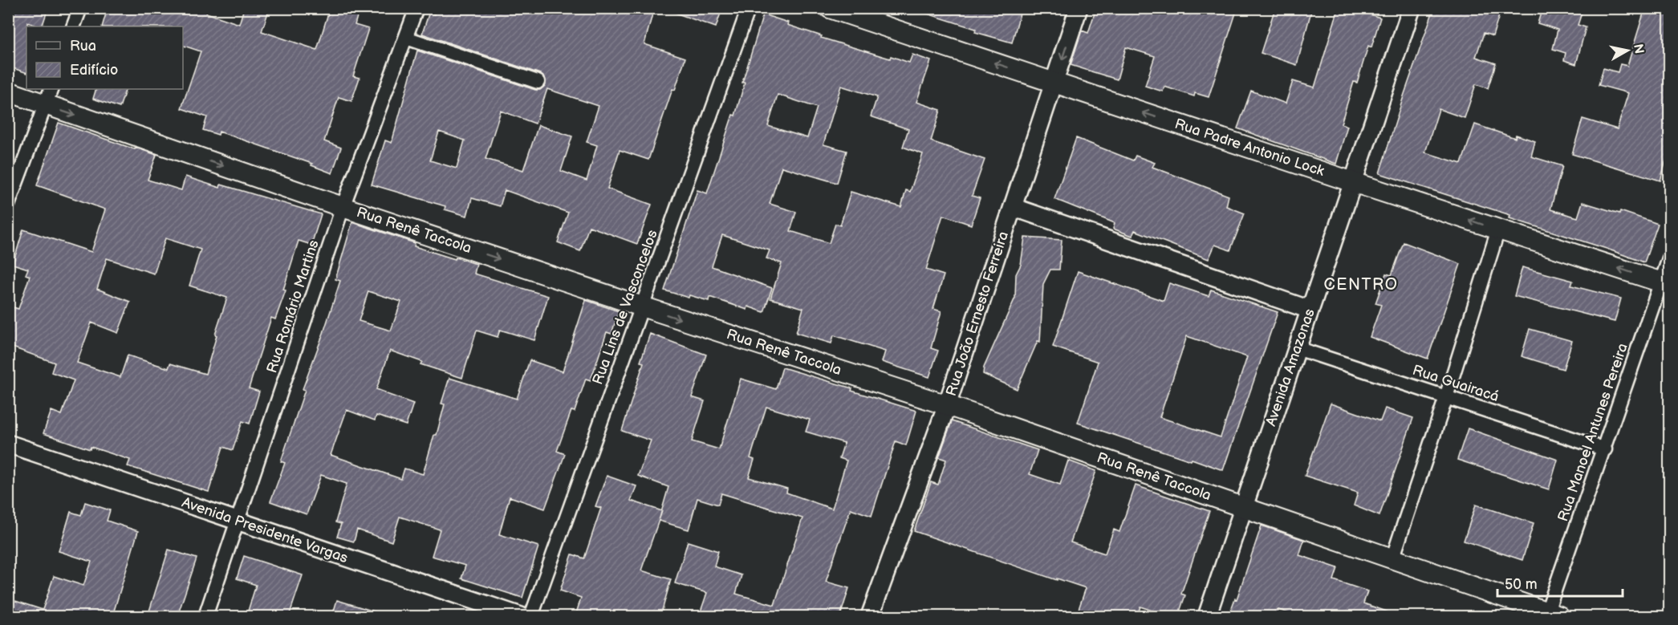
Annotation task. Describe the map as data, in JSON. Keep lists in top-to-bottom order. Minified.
{"streets":{"main road":["Rua Padre Antonio Lock","Rua Renê Taccola"],"street":["Rua Romário Martins","Rua Lins de Vasconcelos","Rua João Ernesto Ferreira","Avenida Amazonas","Rua Guairacá","Rua Manoel Antunes Pereira","Avenida Presidente Vargas"]},"crossings":[["Rua Padre Antonio Lock","Rua João Ernesto Ferreira"],["Rua Padre Antonio Lock","Avenida Amazonas"],["Rua Padre Antonio Lock","Rua Manoel Antunes Pereira"],["Rua Renê Taccola","Rua Romário Martins"],["Rua Renê Taccola","Rua Lins de Vasconcelos"],["Rua Renê Taccola","Rua João Ernesto Ferreira"],["Rua Renê Taccola","Avenida Amazonas"],["Rua Renê Taccola","Rua Manoel Antunes Pereira"],["Rua Romário Martins","Avenida Presidente Vargas"],["Avenida Amazonas","Rua Guairacá"],["Rua Guairacá","Rua Manoel Antunes Pereira"]],"one_way":["Rua Padre Antonio Lock","Rua Renê Taccola"],"districts":["CENTRO"],"legend":["Rua","Edifício"],"scale_bar":"50 m","north":"right"}
